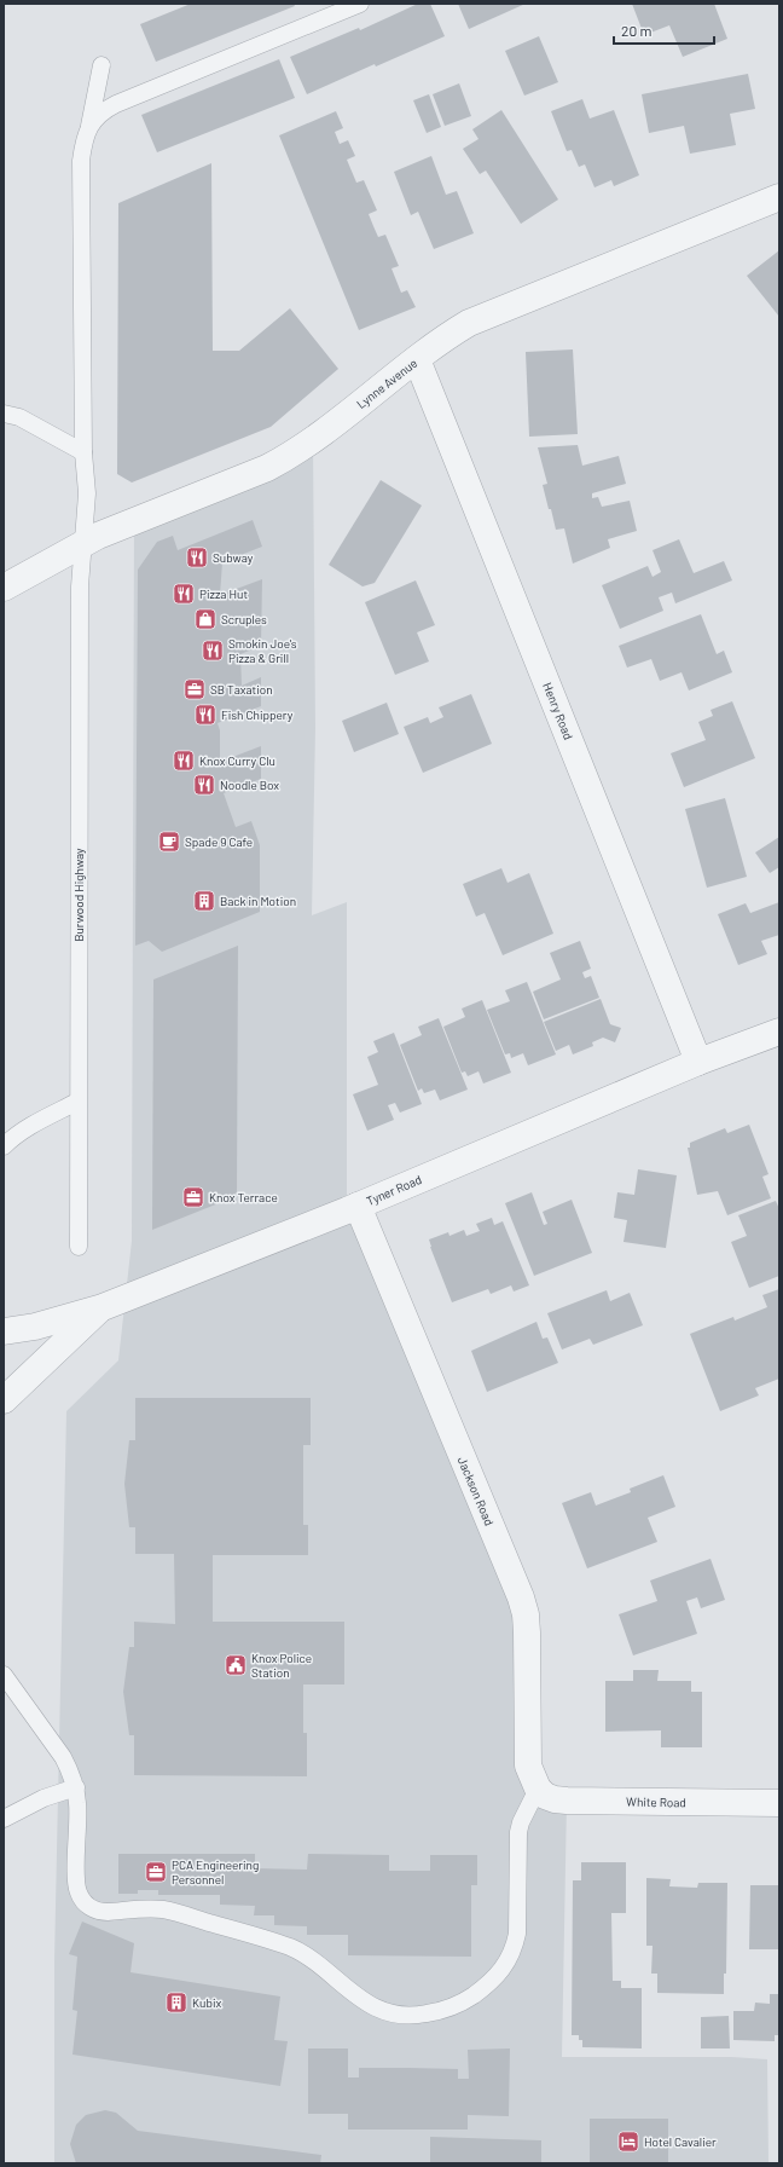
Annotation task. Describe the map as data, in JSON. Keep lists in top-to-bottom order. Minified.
{"streets":{"street":["Lynne Avenue","Henry Road","Tyner Road","Jackson Road","White Road"],"lane":["Burwood Highway"]},"crossings":[["Lynne Avenue","Henry Road"],["Lynne Avenue","Burwood Highway"],["Henry Road","Tyner Road"],["Tyner Road","Jackson Road"],["Jackson Road","White Road"]],"places":{"restaurant":["Subway","Pizza Hut","Smokin Joe's Pizza & Grill","Fish Chippery","Knox Curry Clu","Noodle Box"],"shop":["Scruples"],"office":["SB Taxation","Knox Terrace","PCA Engineering Personnel"],"cafe":["Spade 9 Cafe"],"building":["Back in Motion","Kubix"],"public building":["Knox Police Station"],"hotel":["Hotel Cavalier"]},"scale_bar":"20 m"}
